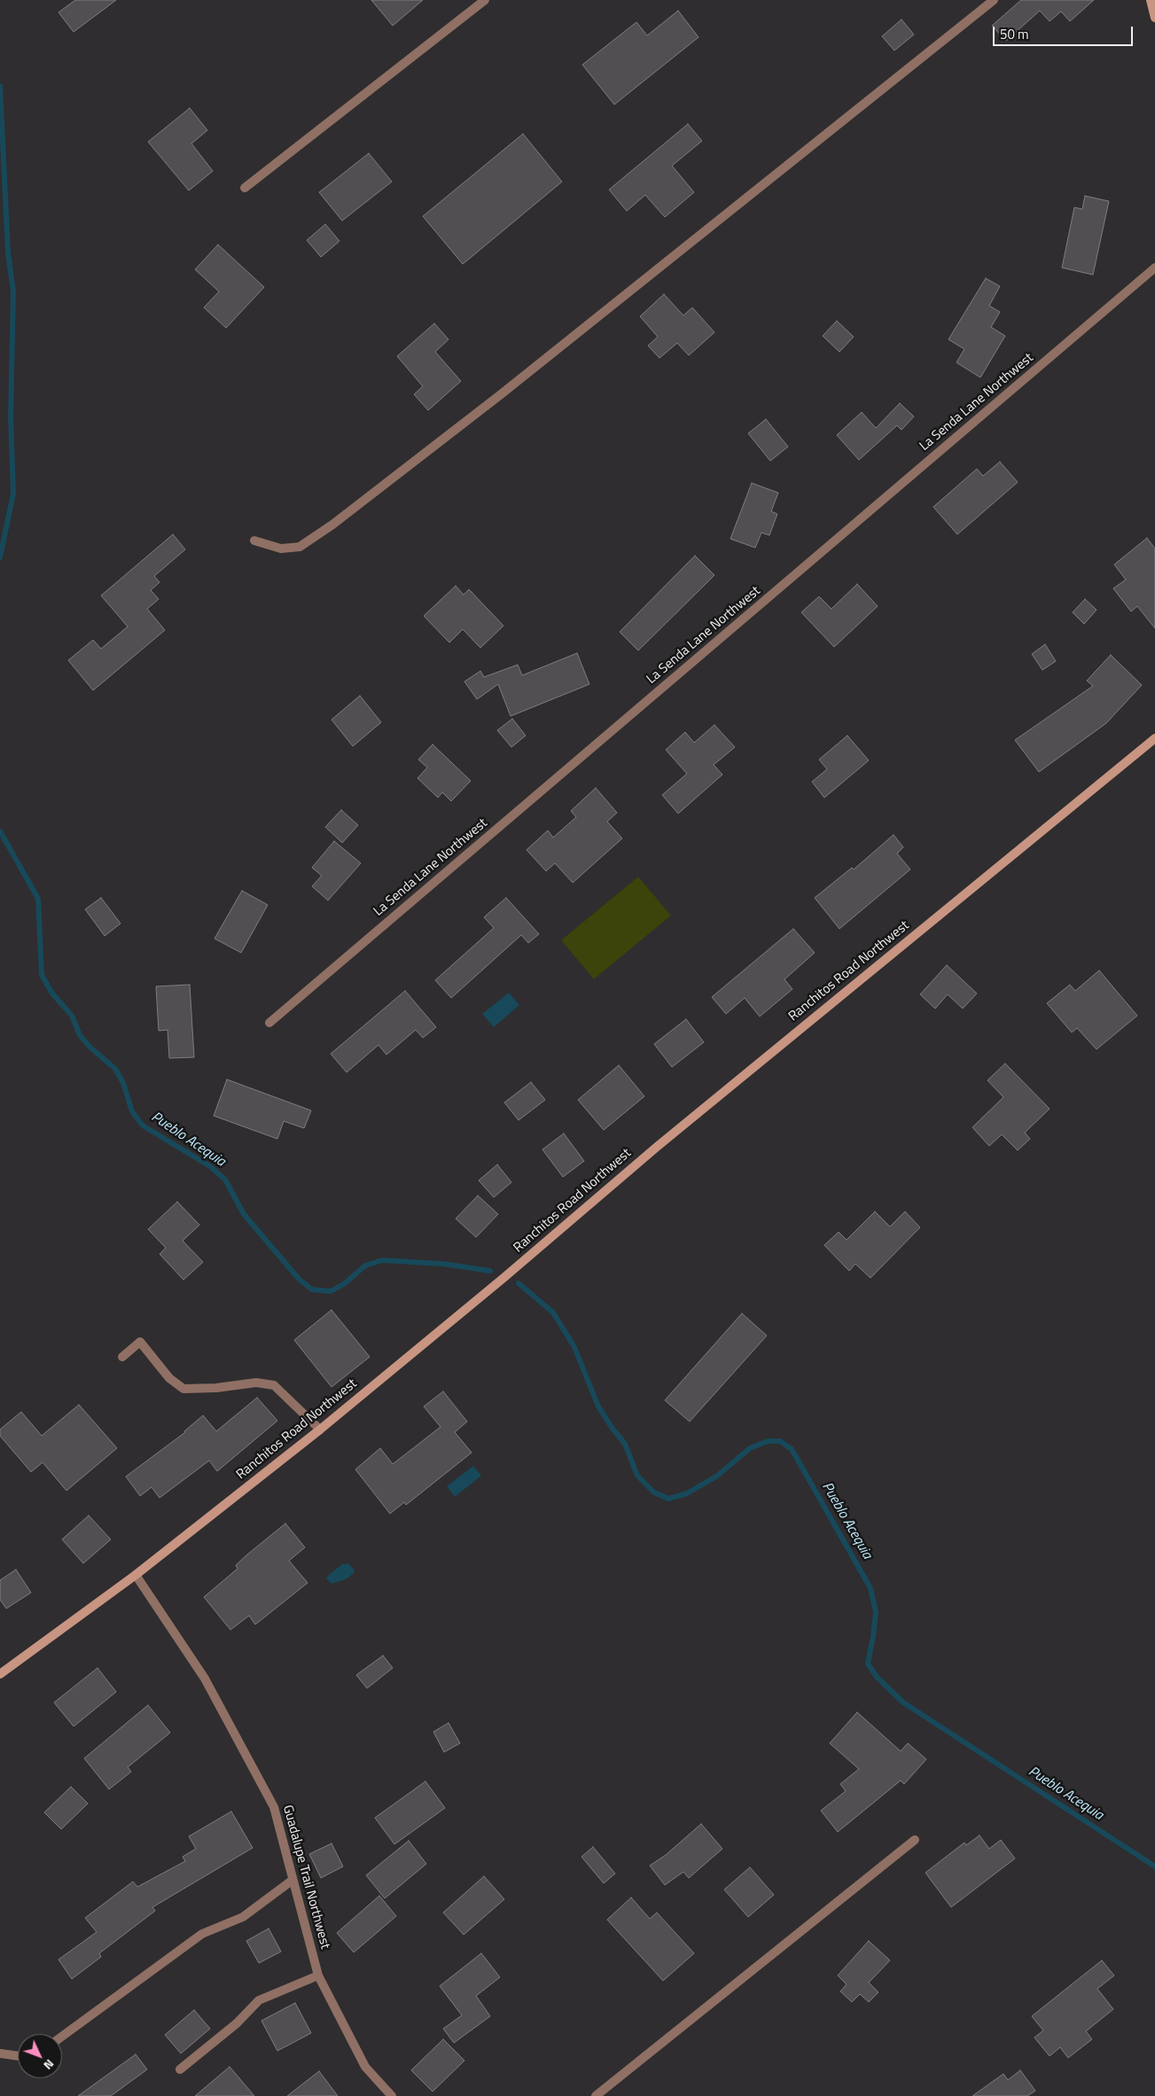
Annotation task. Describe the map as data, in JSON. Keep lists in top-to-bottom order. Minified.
{"streets":{"street":["La Senda Lane Northwest","Ranchitos Road Northwest","Guadalupe Trail Northwest"]},"crossings":[["Ranchitos Road Northwest","Guadalupe Trail Northwest"]],"water":["Pueblo Acequia"],"scale_bar":"50 m","north":"bottom right"}
